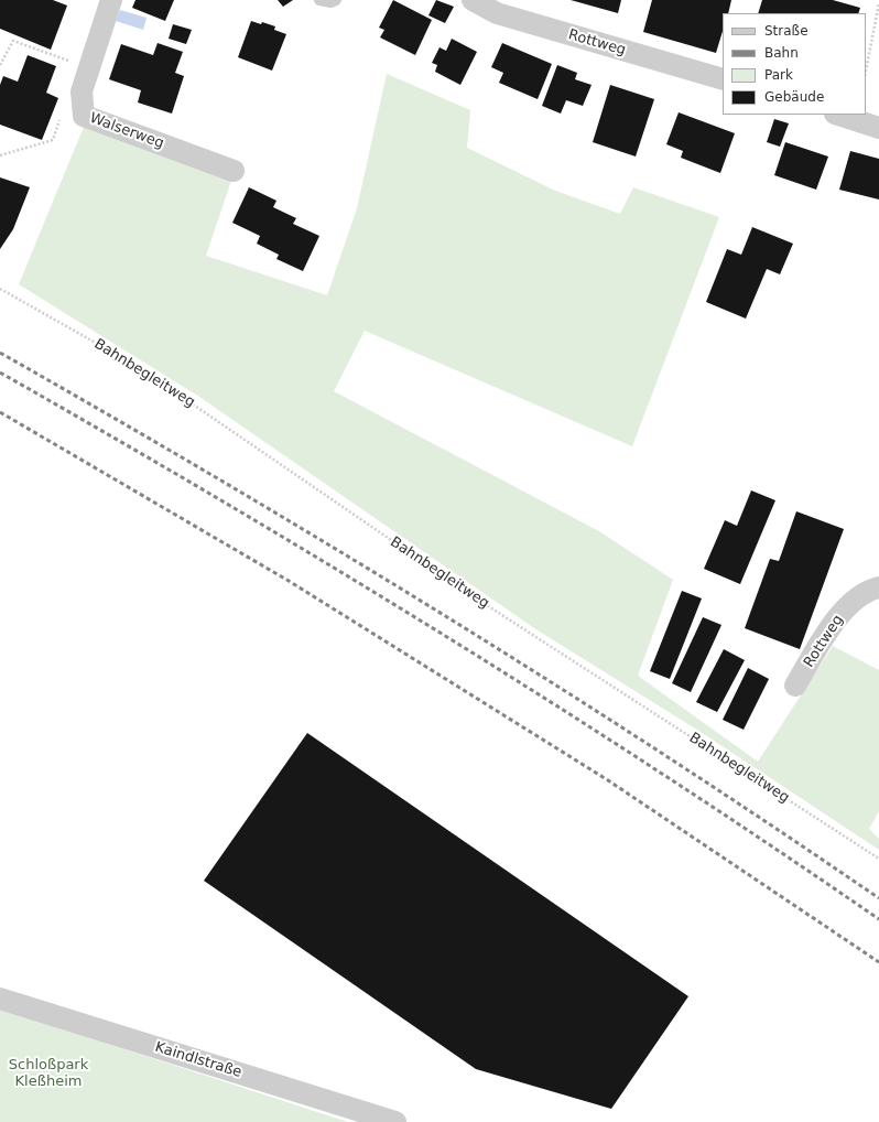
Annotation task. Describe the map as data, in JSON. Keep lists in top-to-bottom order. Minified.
{"streets":{"street":["Rottweg","Walserweg","Kaindlstraße"],"path":["Bahnbegleitweg"]},"parks":["Schloßpark Kleßheim"],"legend":["Straße","Bahn","Park","Gebäude"]}
